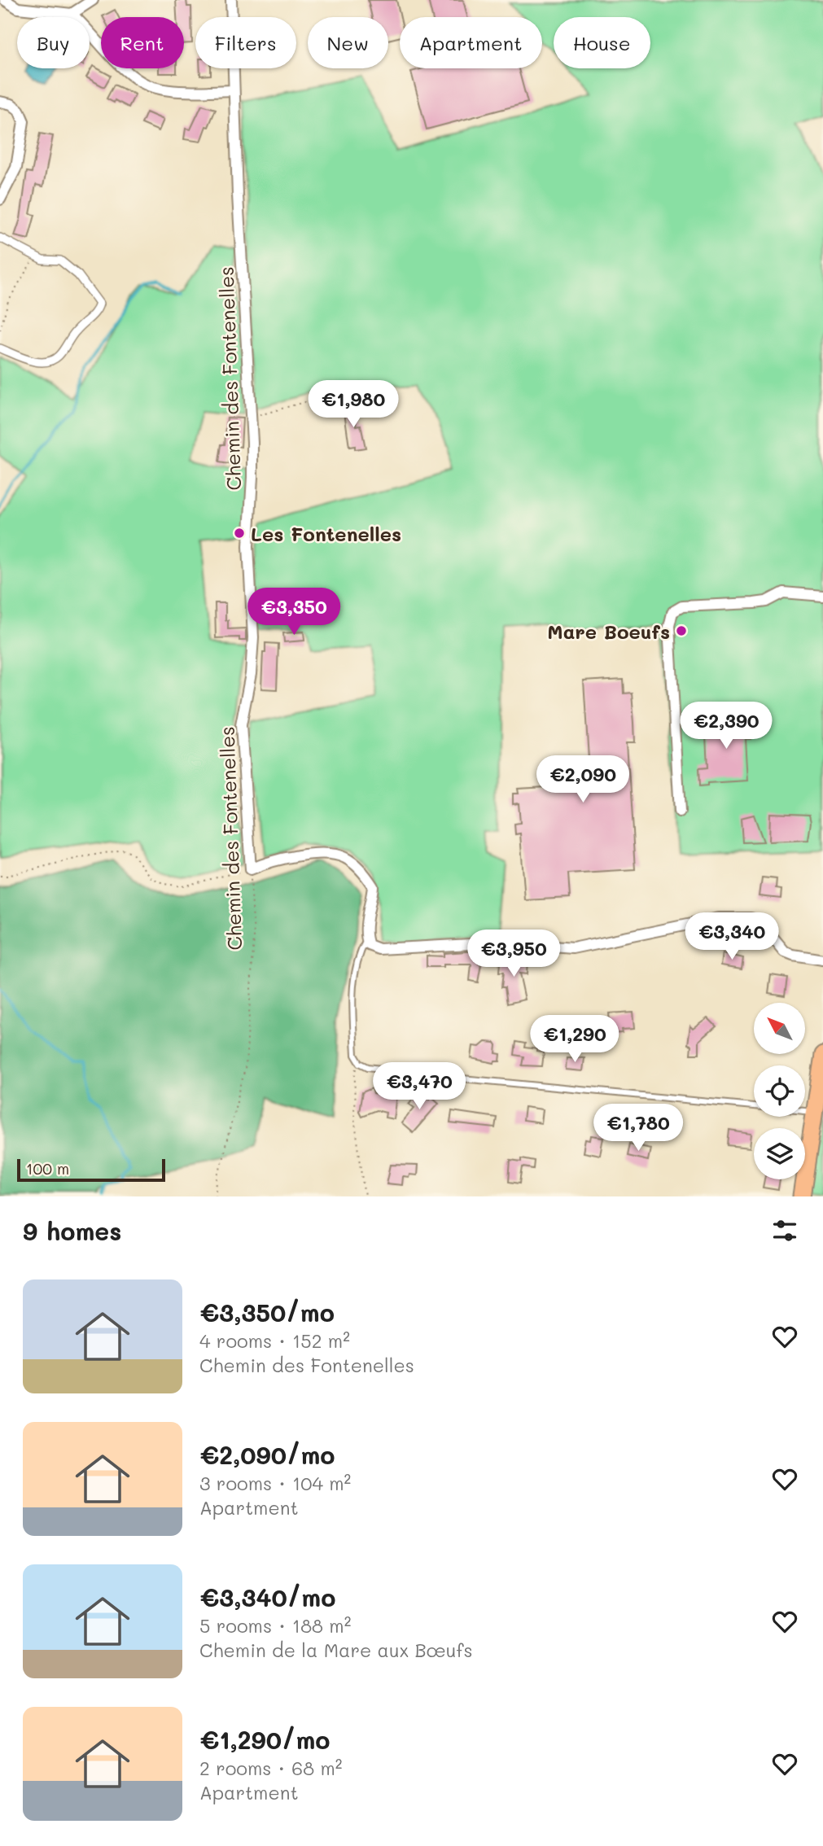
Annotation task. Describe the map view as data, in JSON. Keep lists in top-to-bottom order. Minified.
{"streets":{"street":["Chemin des Fontenelles"]},"places":["Les Fontenelles","Mare Boeufs"],"scale_bar":"100 m","north":"top left","page":{"chip":["Buy","Rent","Filters","New","Apartment","House"],"price":["€1,980","€3,350","€2,390","€2,090","€3,340","€3,950","€1,290","€3,470","€1,780"],"scale":"100 m","heading":"9 homes","list":[{"name":"€3,350/mo","note":"4 rooms · 152 m² · Chemin des Fontenelles"},{"name":"€2,090/mo","note":"3 rooms · 104 m² · Apartment"},{"name":"€3,340/mo","note":"5 rooms · 188 m² · Chemin de la Mare aux Bœufs"},{"name":"€1,290/mo","note":"2 rooms · 68 m² · Apartment"}]}}
